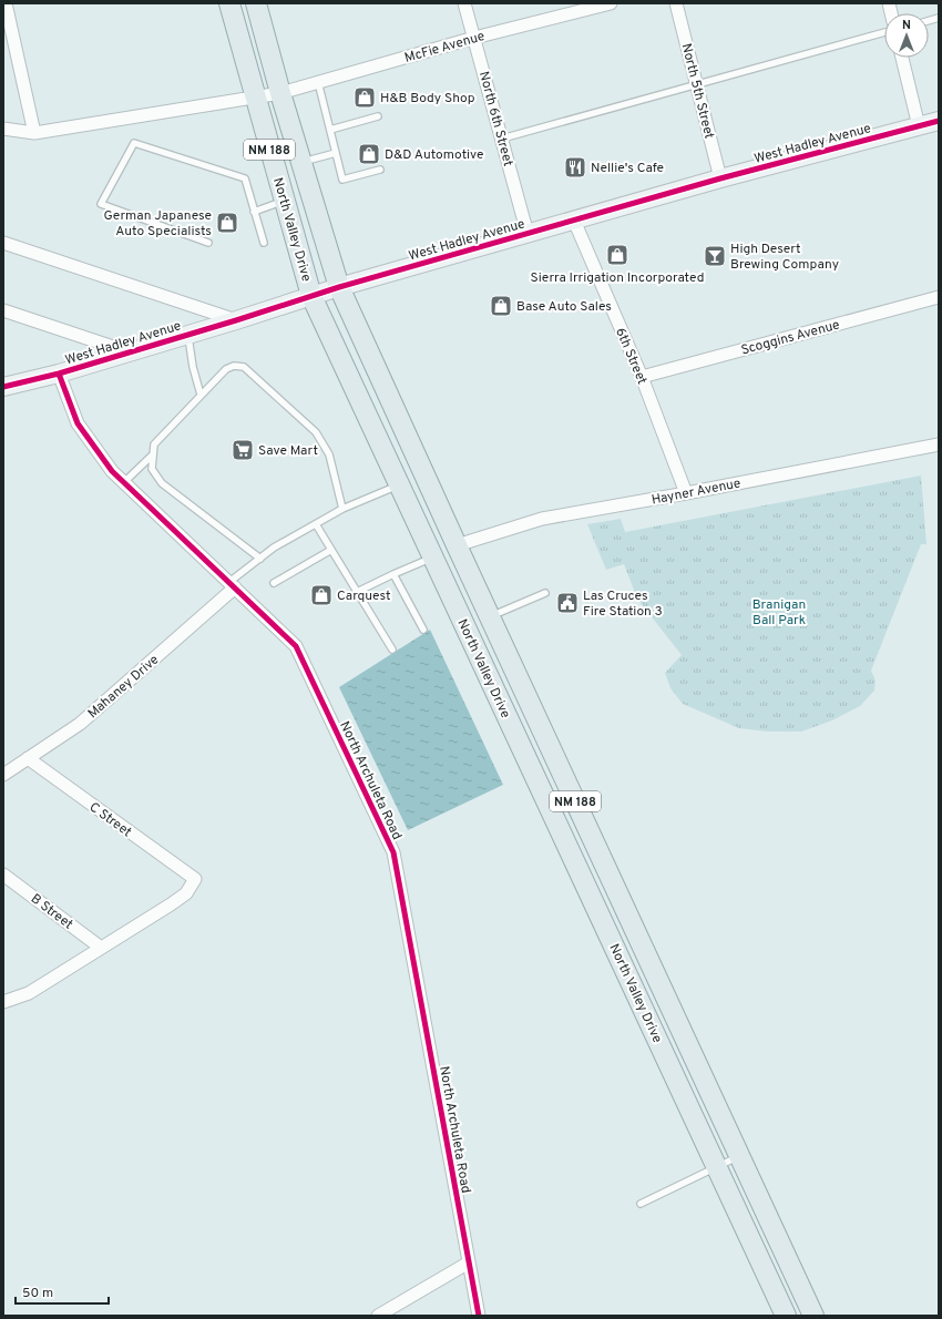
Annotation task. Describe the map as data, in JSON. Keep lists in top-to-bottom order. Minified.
{"streets":{"main road":["NM 188","North Valley Drive"],"street":["McFie Avenue","North 5th Street","North 6th Street","West Hadley Avenue","Scoggins Avenue","6th Street","Hayner Avenue","Mahaney Drive","North Archuleta Road","C Street","B Street"]},"crossings":[["McFie Avenue","North 6th Street"],["McFie Avenue","North Valley Drive"],["North 5th Street","West Hadley Avenue"],["North 6th Street","West Hadley Avenue"],["West Hadley Avenue","North Valley Drive"],["West Hadley Avenue","6th Street"],["West Hadley Avenue","North Archuleta Road"],["North Valley Drive","Hayner Avenue"],["Scoggins Avenue","6th Street"],["6th Street","Hayner Avenue"],["Mahaney Drive","North Archuleta Road"],["Mahaney Drive","C Street"],["C Street","B Street"]],"parks":["Branigan Ball Park"],"places":{"shop":["H&B Body Shop","D&D Automotive","German Japanese Auto Specialists","Sierra Irrigation Incorporated","Base Auto Sales","Carquest"],"restaurant":["Nellie's Cafe"],"bar":["High Desert Brewing Company"],"supermarket":["Save Mart"],"public building":["Las Cruces Fire Station 3"]},"scale_bar":"50 m","north":"top"}
